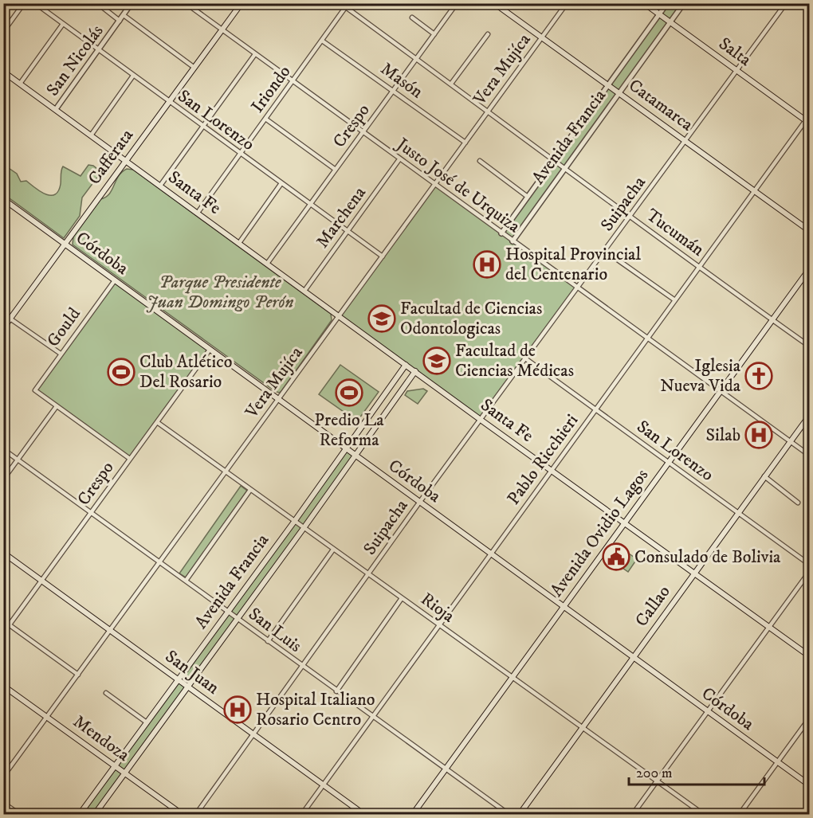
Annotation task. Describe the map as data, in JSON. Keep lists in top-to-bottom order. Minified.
{"streets":{"main road":["Salta","Catamarca","Avenida Francia","Cafferata","Santa Fe","Córdoba","Avenida Ovidio Lagos","Callao","San Juan","Mendoza"],"street":["San Nicolás","Vera Mujíca","Masón","Iriondo","San Lorenzo","Crespo","Justo José de Urquiza","Suipacha","Marchena","Tucumán","Gould","Pablo Ricchieri","Rioja","San Luis"]},"crossings":[["Salta","Avenida Francia"],["Salta","Suipacha"],["Salta","Pablo Ricchieri"],["San Nicolás","San Lorenzo"],["San Nicolás","Santa Fe"],["Vera Mujíca","Masón"],["Vera Mujíca","Catamarca"],["Vera Mujíca","San Lorenzo"],["Vera Mujíca","Justo José de Urquiza"],["Vera Mujíca","Santa Fe"],["Vera Mujíca","Tucumán"],["Vera Mujíca","Córdoba"],["Vera Mujíca","Rioja"],["Vera Mujíca","San Luis"],["Vera Mujíca","San Juan"],["Vera Mujíca","Mendoza"],["Masón","Iriondo"],["Masón","Crespo"],["Iriondo","San Lorenzo"],["Iriondo","Justo José de Urquiza"],["Iriondo","Santa Fe"],["Iriondo","Tucumán"],["Catamarca","Avenida Francia"],["Catamarca","Suipacha"],["Catamarca","Pablo Ricchieri"],["San Lorenzo","Crespo"],["San Lorenzo","Cafferata"],["San Lorenzo","Suipacha"],["San Lorenzo","Marchena"],["San Lorenzo","Pablo Ricchieri"],["San Lorenzo","Avenida Ovidio Lagos"],["San Lorenzo","Callao"],["Crespo","Justo José de Urquiza"],["Crespo","Santa Fe"],["Crespo","Tucumán"],["Crespo","Córdoba"],["Crespo","Rioja"],["Crespo","San Luis"],["Crespo","San Juan"],["Avenida Francia","Justo José de Urquiza"],["Avenida Francia","Santa Fe"],["Avenida Francia","Tucumán"],["Avenida Francia","Córdoba"],["Avenida Francia","Rioja"],["Avenida Francia","San Luis"],["Avenida Francia","San Juan"],["Avenida Francia","Mendoza"],["Cafferata","Justo José de Urquiza"],["Cafferata","Santa Fe"],["Cafferata","Córdoba"],["Justo José de Urquiza","Suipacha"],["Justo José de Urquiza","Marchena"],["Justo José de Urquiza","Pablo Ricchieri"],["Justo José de Urquiza","Avenida Ovidio Lagos"],["Justo José de Urquiza","Callao"],["Santa Fe","Suipacha"],["Santa Fe","Marchena"],["Santa Fe","Pablo Ricchieri"],["Santa Fe","Avenida Ovidio Lagos"],["Santa Fe","Callao"],["Suipacha","Tucumán"],["Suipacha","Córdoba"],["Suipacha","Rioja"],["Suipacha","San Luis"],["Suipacha","San Juan"],["Tucumán","Pablo Ricchieri"],["Tucumán","Avenida Ovidio Lagos"],["Córdoba","Gould"],["Córdoba","Pablo Ricchieri"],["Córdoba","Avenida Ovidio Lagos"],["Córdoba","Callao"],["Pablo Ricchieri","Rioja"],["Pablo Ricchieri","San Luis"],["Pablo Ricchieri","San Juan"],["Avenida Ovidio Lagos","Rioja"],["Avenida Ovidio Lagos","San Luis"],["Callao","Rioja"]],"parks":["Parque Presidente Juan Domingo Perón"],"places":{"hospital":["Hospital Provincial del Centenario","Silab","Hospital Italiano Rosario Centro"],"school or university":["Facultad de Ciencias Odontologicas","Facultad de Ciencias Médicas"],"sports":["Club Atlético Del Rosario","Predio La Reforma"],"church":["Iglesia Nueva Vida"],"public building":["Consulado de Bolivia"]},"scale_bar":"200 m"}
